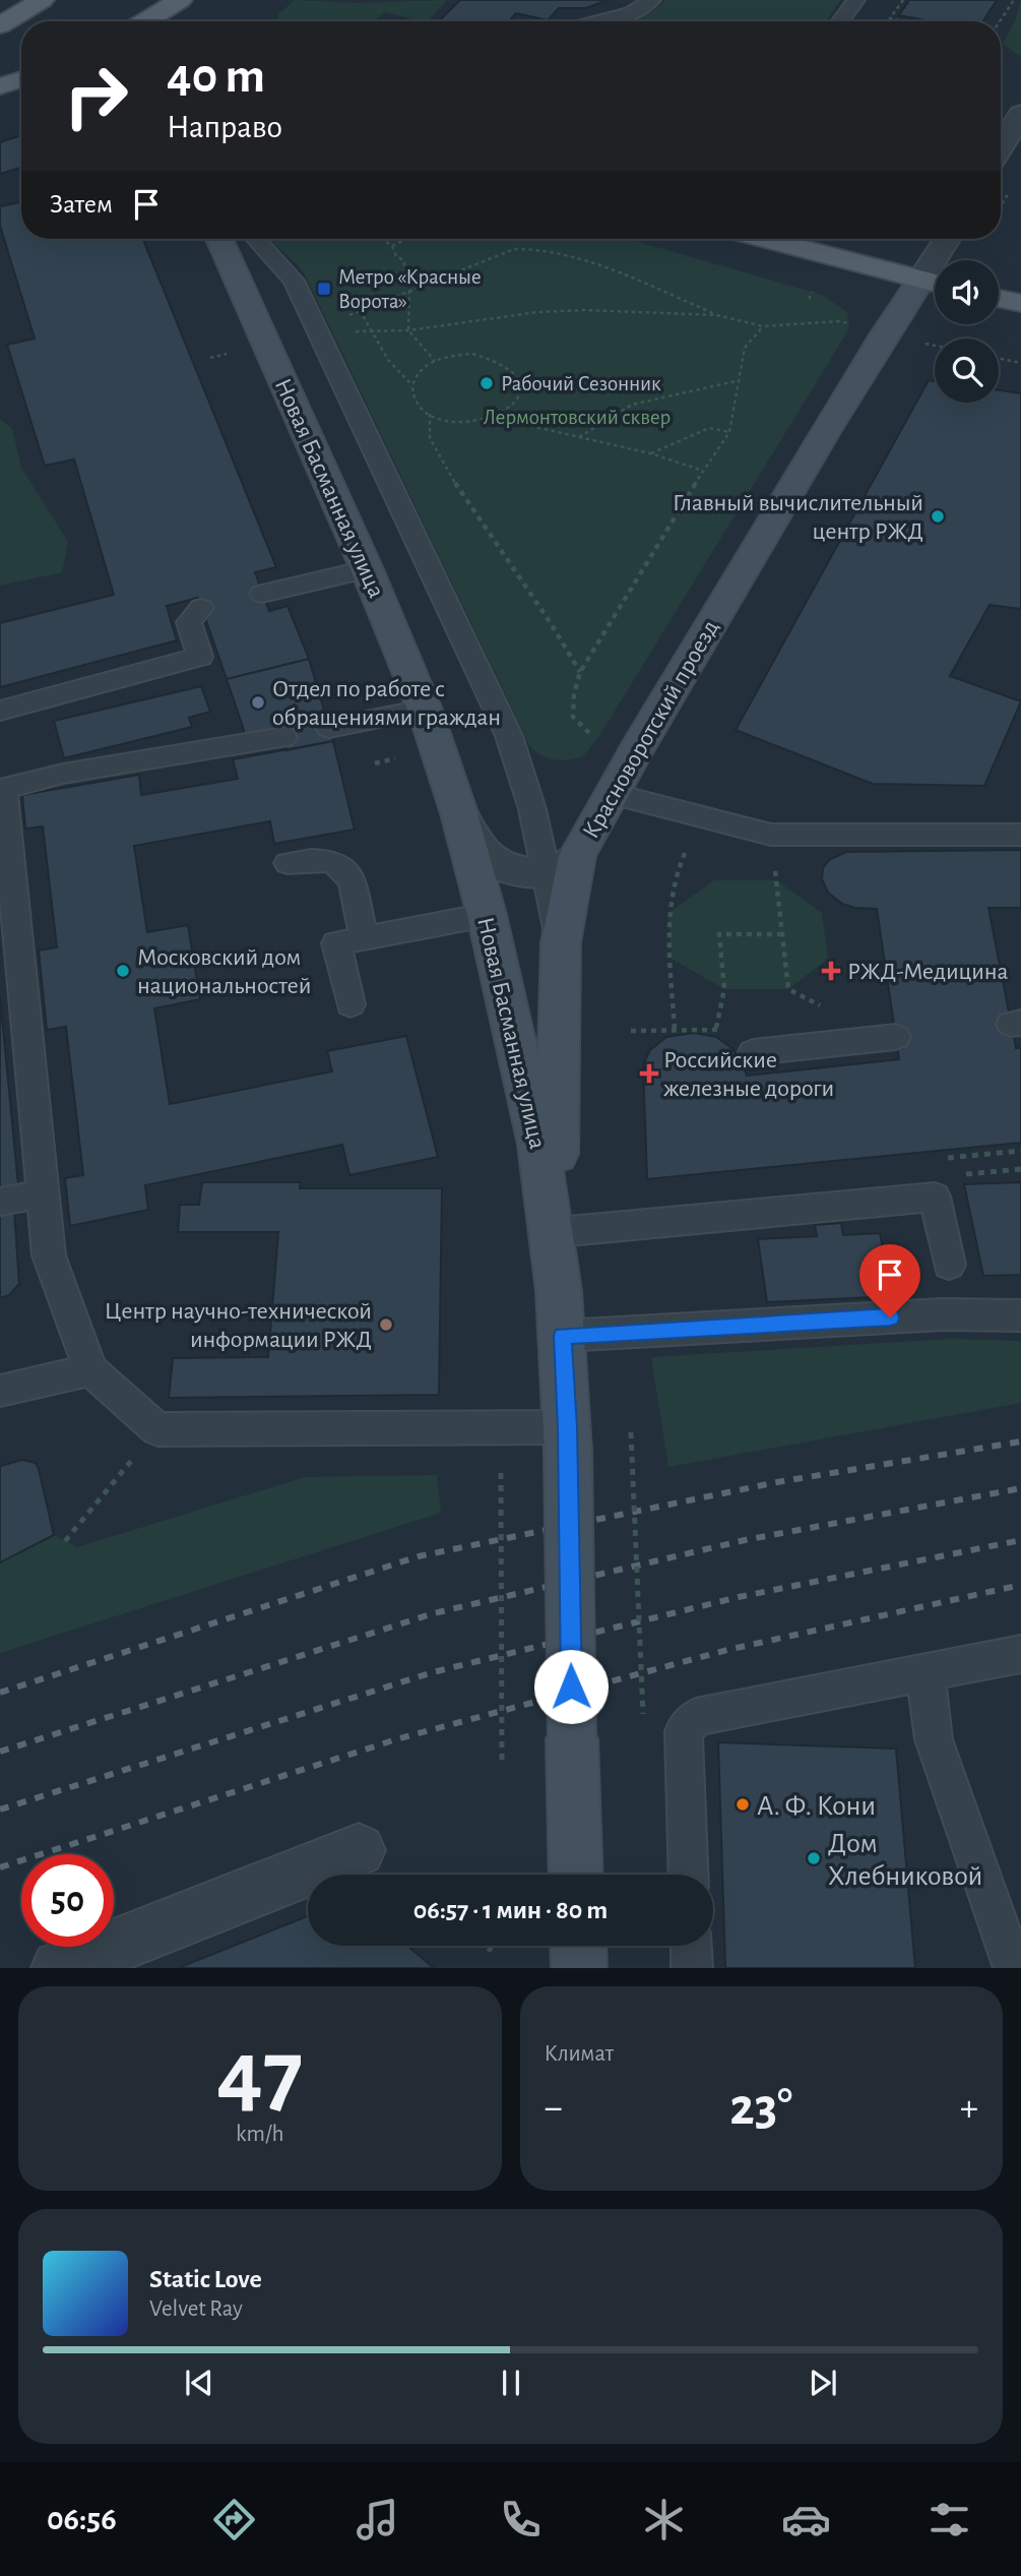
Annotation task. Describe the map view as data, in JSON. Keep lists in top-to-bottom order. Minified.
{"streets":{"main road":["Новая Басманная улица","Красноворотский проезд"]},"crossings":[["Новая Басманная улица","Красноворотский проезд"]],"parks":["Лермонтовский сквер"],"places":{"transit":["Метро «Красные Ворота»"],"other":["Рабочий Сезонник","Главный вычислительный центр РЖД","Отдел по работе с обращениями граждан","Московский дом национальностей","Центр научно-технической информации РЖД","А. Ф. Кони","Дом Хлебниковой"],"health":["РЖД-Медицина","Российские железные дороги"]},"page":{"turn":["40 m","Направо"],"then":"Затем","limit":"50","trip":"06:57 · 1 мин · 80 m","tile":[["47","km/h"],"Климат"],"heat":["−","23°","+"],"song":["Static Love","Velvet Ray"],"tabs":"06:56"}}
